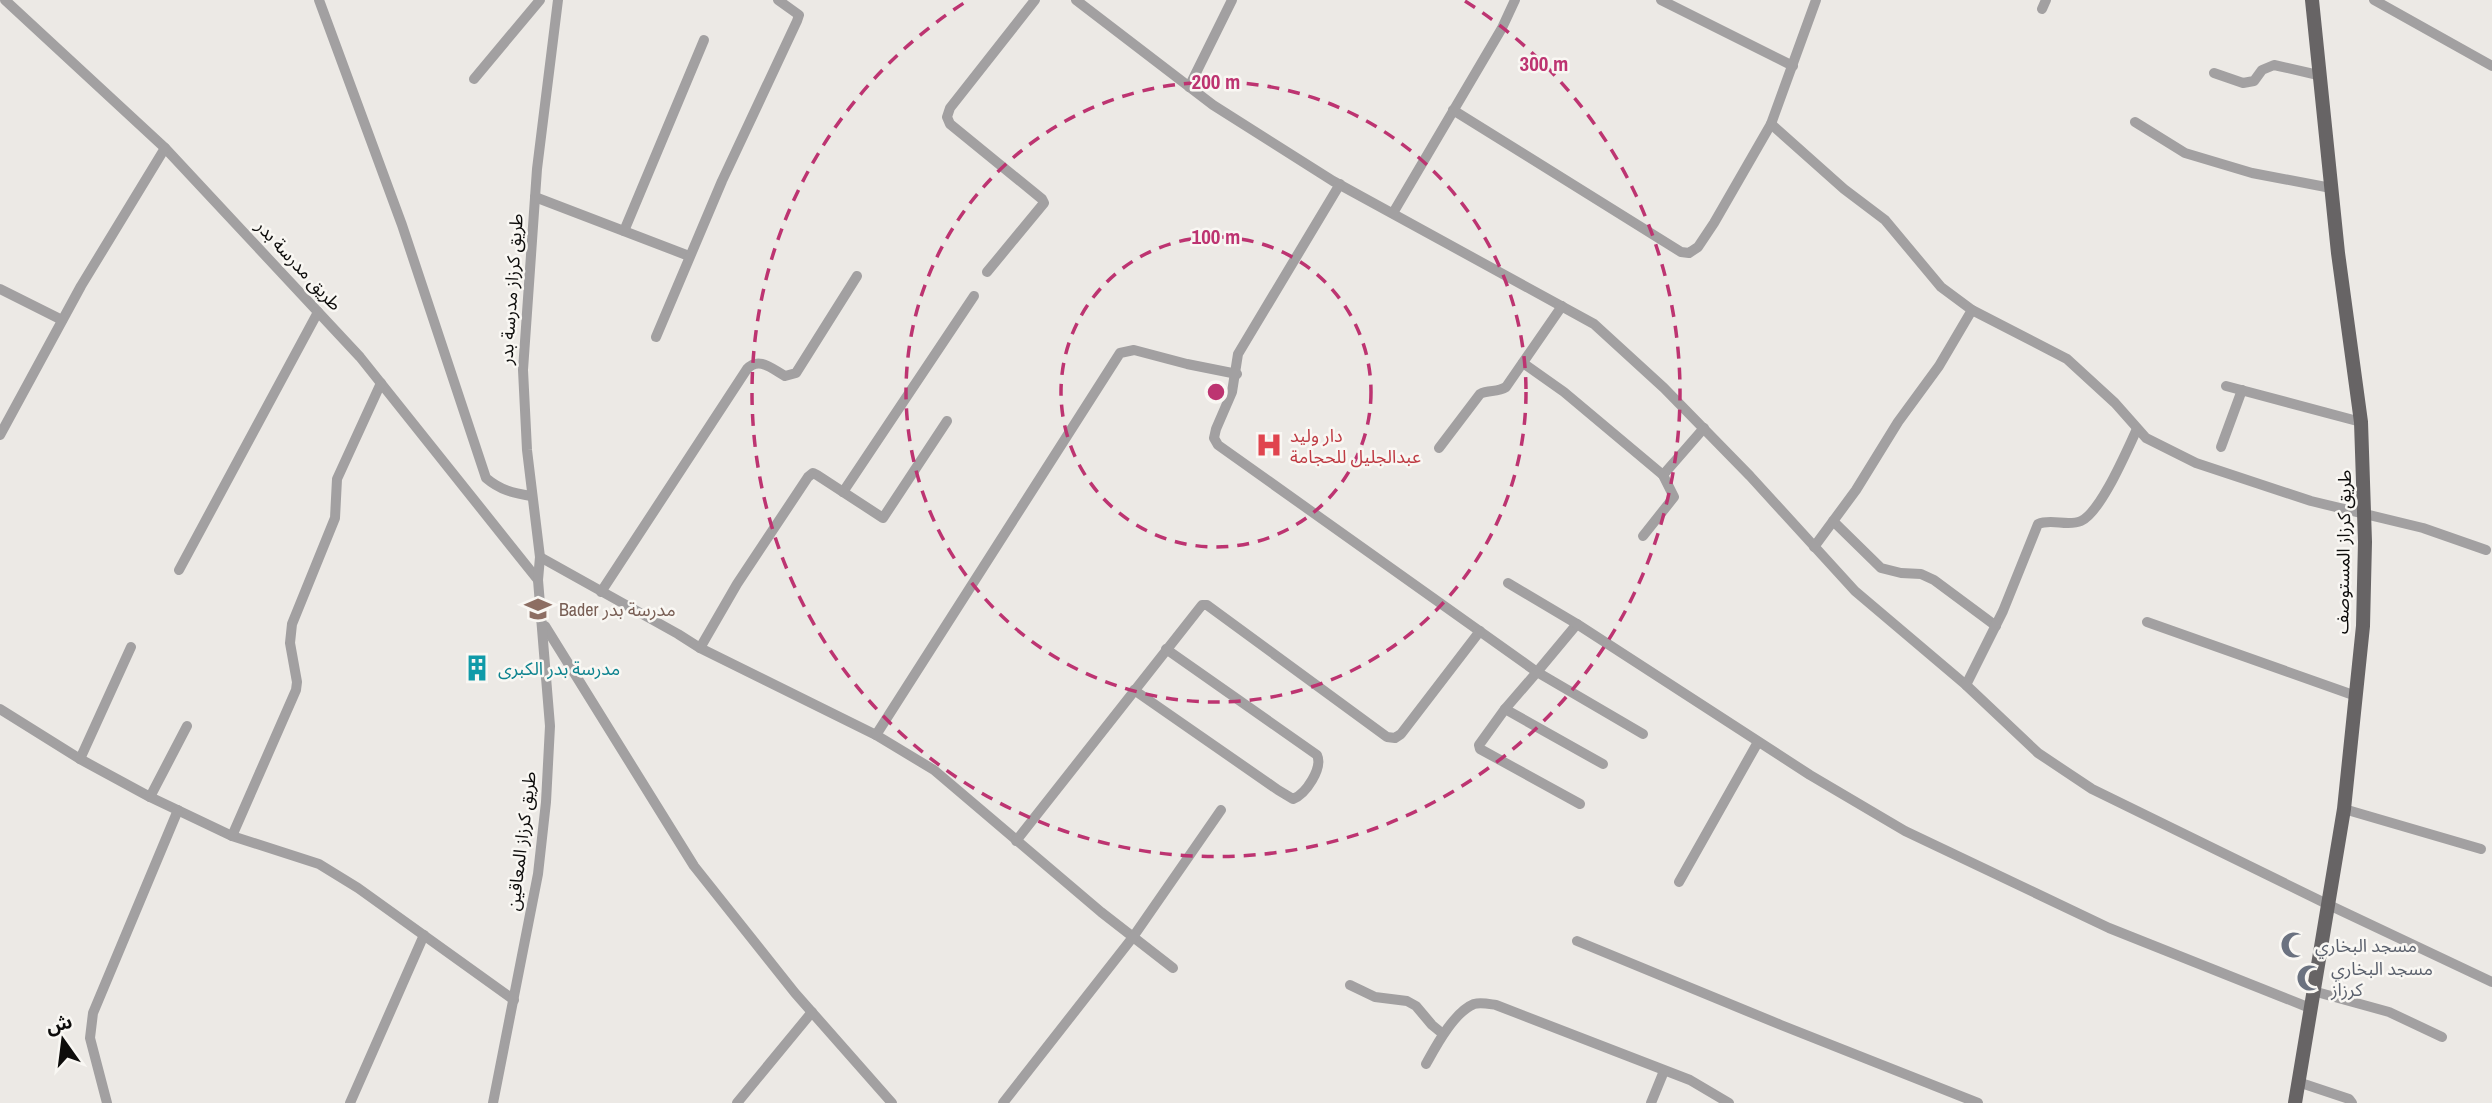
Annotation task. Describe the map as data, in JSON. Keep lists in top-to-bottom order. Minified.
{"streets":{"main road":["طريق كرزاز المستوصف"],"street":["طريق مدرسة بدر","طريق كرزاز مدرسة بدر","طريق كرزاز المعاقين"]},"crossings":[["طريق مدرسة بدر","طريق كرزاز مدرسة بدر"],["طريق مدرسة بدر","طريق كرزاز المعاقين"],["طريق كرزاز مدرسة بدر","طريق كرزاز المعاقين"]],"places":{"hospital":["دار وليد عبدالجليل للحجامة"],"school or university":["Bader مدرسة بدر"],"building":["مدرسة بدر الكبرى"],"mosque":["مسجد البخاري","مسجد البخاري كرزاز"]},"north":"top","rings":["300 m","200 m","100 m"]}
